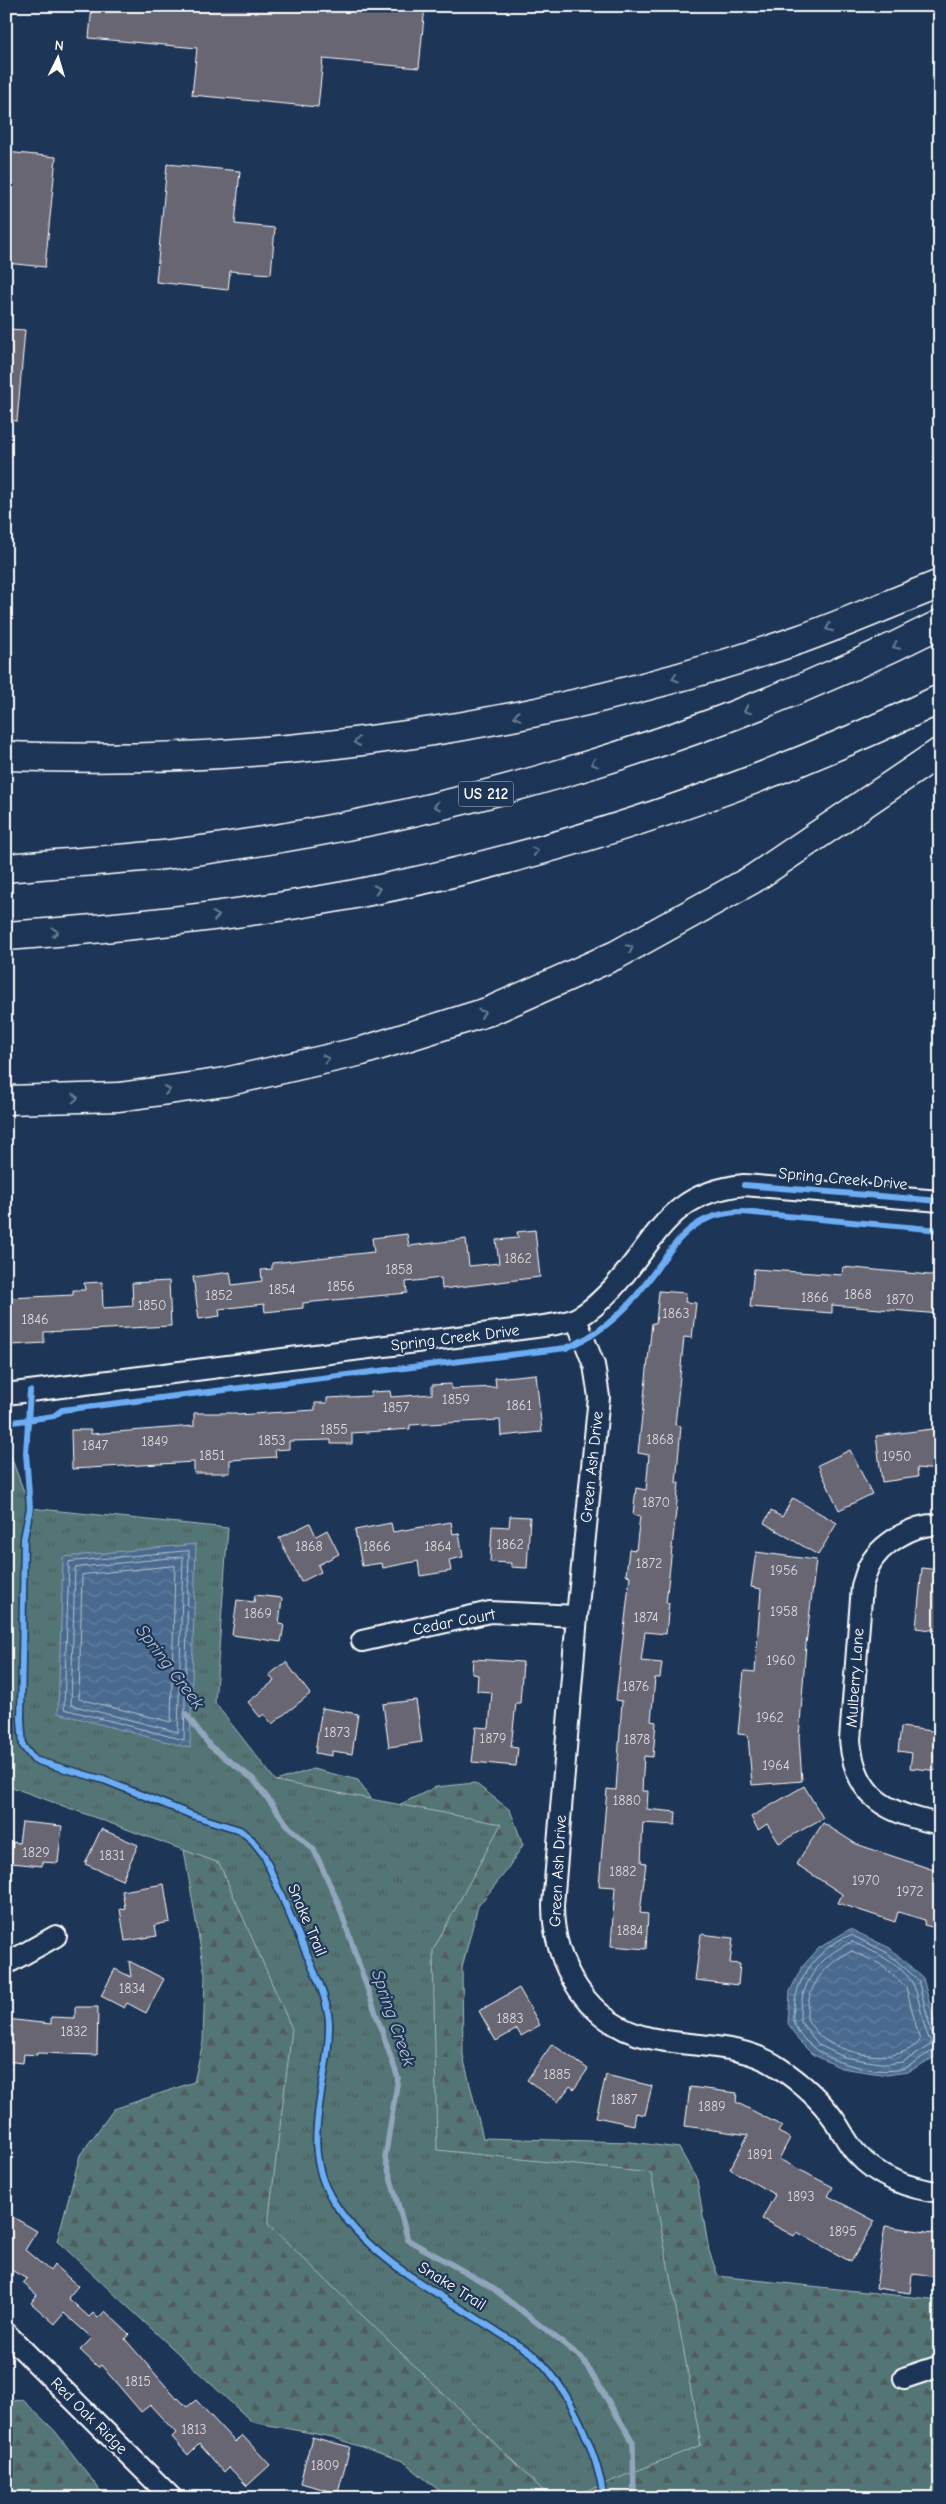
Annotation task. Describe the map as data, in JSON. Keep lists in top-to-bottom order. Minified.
{"streets":{"highway":["US 212"],"street":["Spring Creek Drive","Green Ash Drive","Cedar Court","Mulberry Lane","Red Oak Ridge"],"cycle path":["Snake Trail"]},"crossings":[["Spring Creek Drive","Green Ash Drive"],["Green Ash Drive","Cedar Court"]],"water":["Spring Creek"],"house_numbers":["1862","1858","1856","1854","1868","1852","1866","1870","1850","1863","1846","1859","1861","1857","1855","1868","1853","1849","1847","1851","1950","1870","1862","1868","1866","1864","1872","1956","1958","1869","1874","1960","1876","1962","1873","1879","1878","1964","1880","1829","1831","1882","1970","1972","1884","1834","1883","1832","1885","1887","1889","1891","1893","1895","1815","1813","1809"],"north":"top"}
